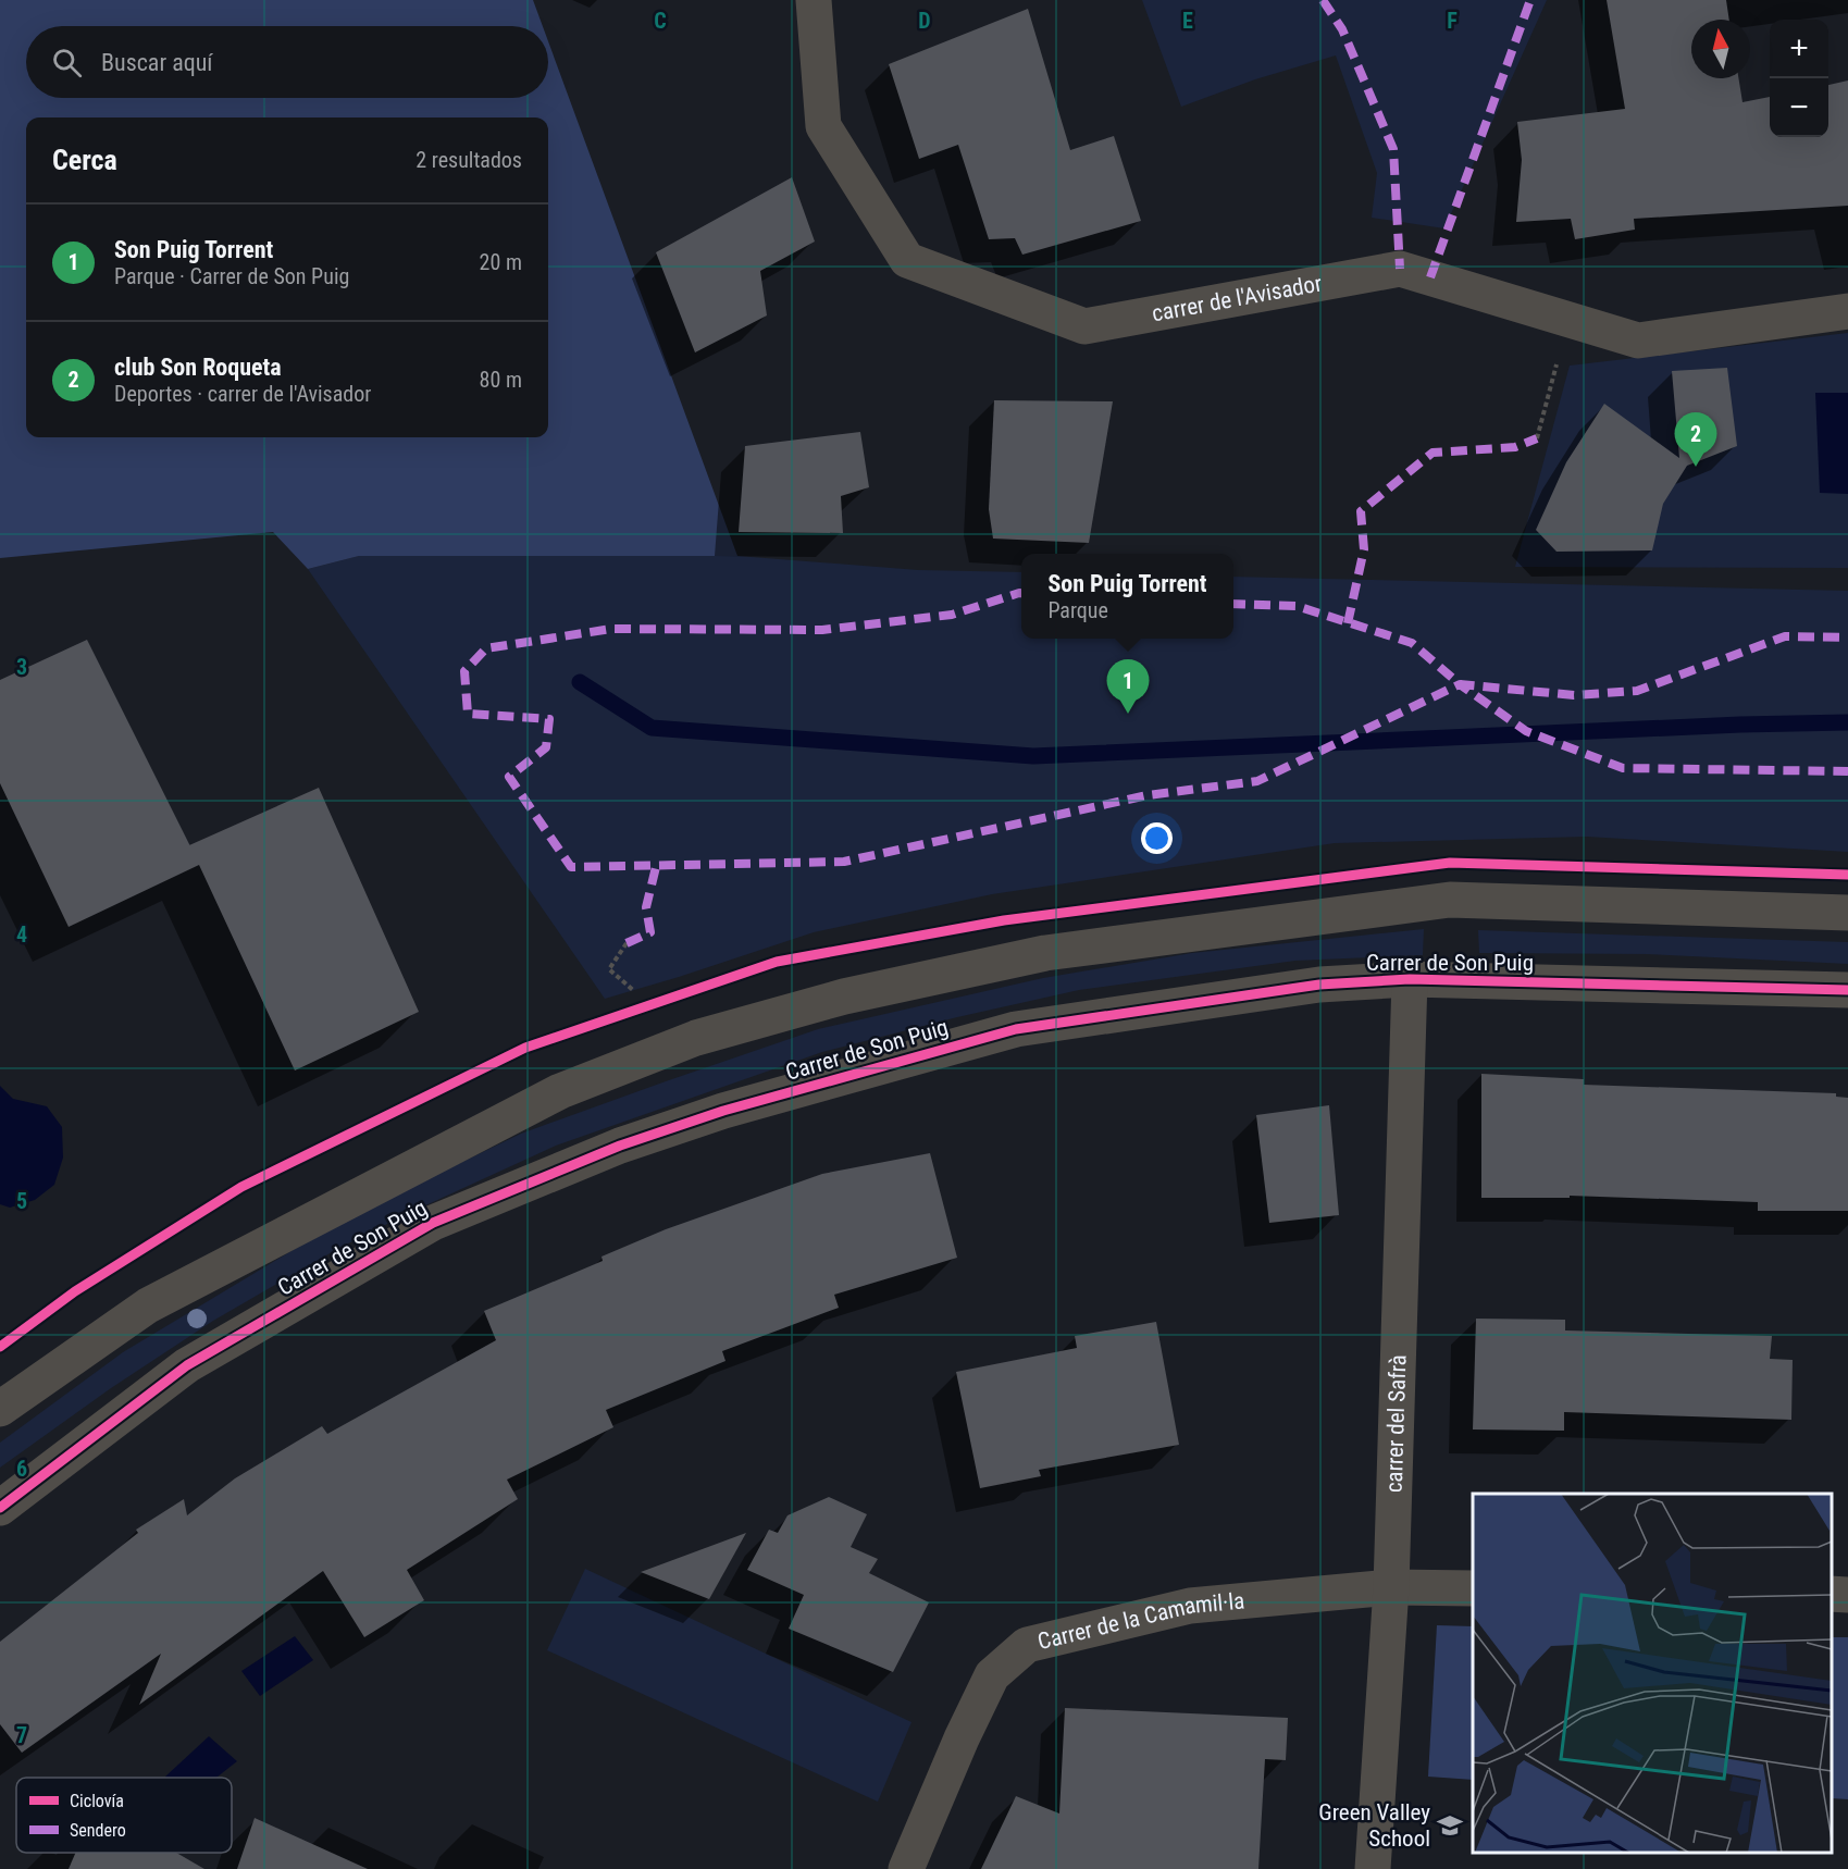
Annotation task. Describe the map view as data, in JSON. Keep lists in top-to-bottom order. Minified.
{"streets":{"street":["carrer de l'Avisador","Carrer de Son Puig","carrer del Safrà","Carrer de la Camamil·la"]},"crossings":[["Carrer de Son Puig","carrer del Safrà"],["carrer del Safrà","Carrer de la Camamil·la"]],"places":{"school or university":["Green Valley School"]},"legend":["Ciclovía","Sendero"],"north":"top","page":{"map_buttons":["+","−"],"search":"Buscar aquí","heading":["Cerca","2 resultados"],"list":[{"mark":"1","name":"Son Puig Torrent","note":"Parque · Carrer de Son Puig","value":"20 m"},{"mark":"2","name":"club Son Roqueta","note":"Deportes · carrer de l'Avisador","value":"80 m"}],"pins":["2","1"],"popup":["Son Puig Torrent","Parque"]},"grid":{"columns":["C","D","E","F"],"rows":["3","4","5","6","7"]}}
